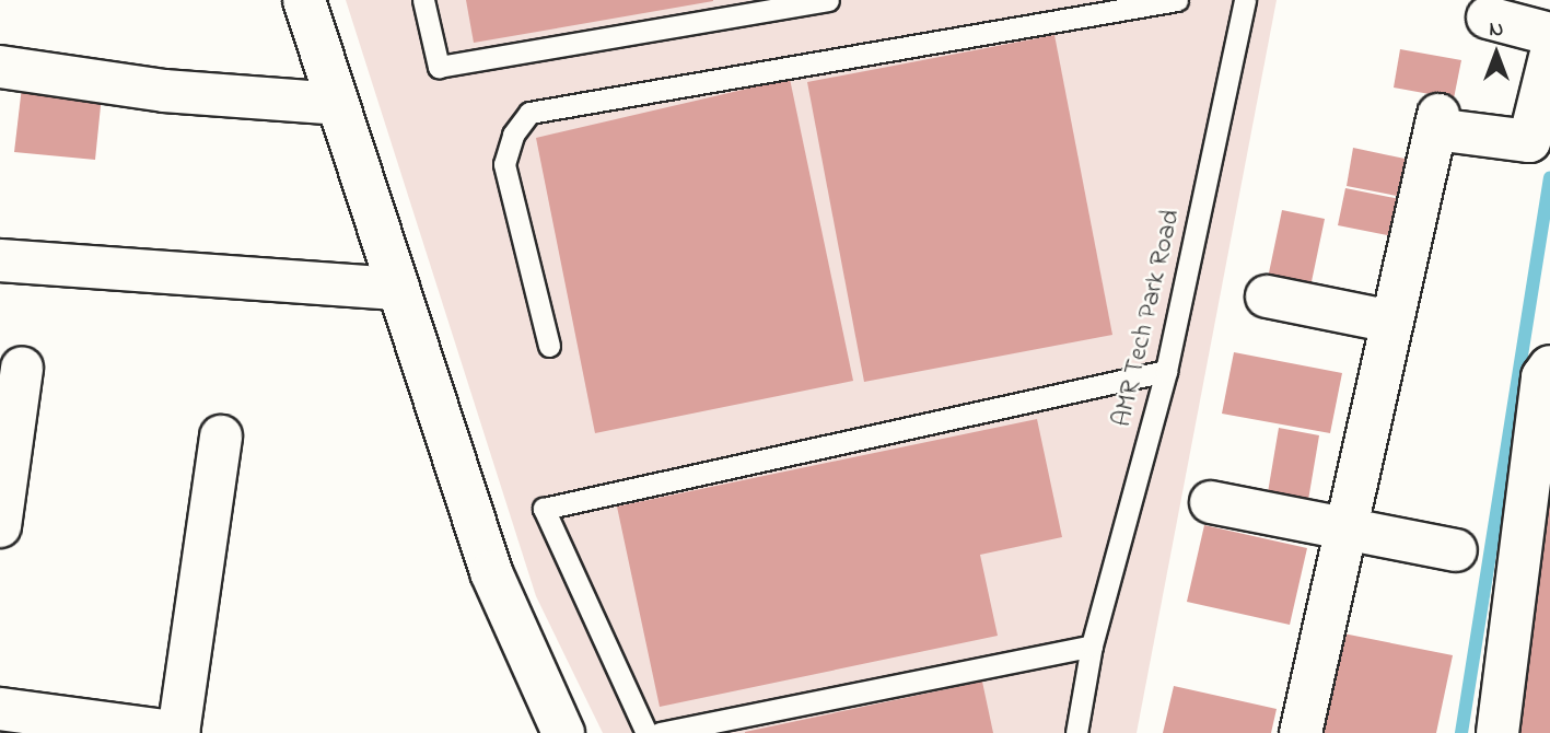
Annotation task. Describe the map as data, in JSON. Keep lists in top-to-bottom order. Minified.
{"streets":{"lane":["AMR Tech Park Road"]},"north":"top"}
